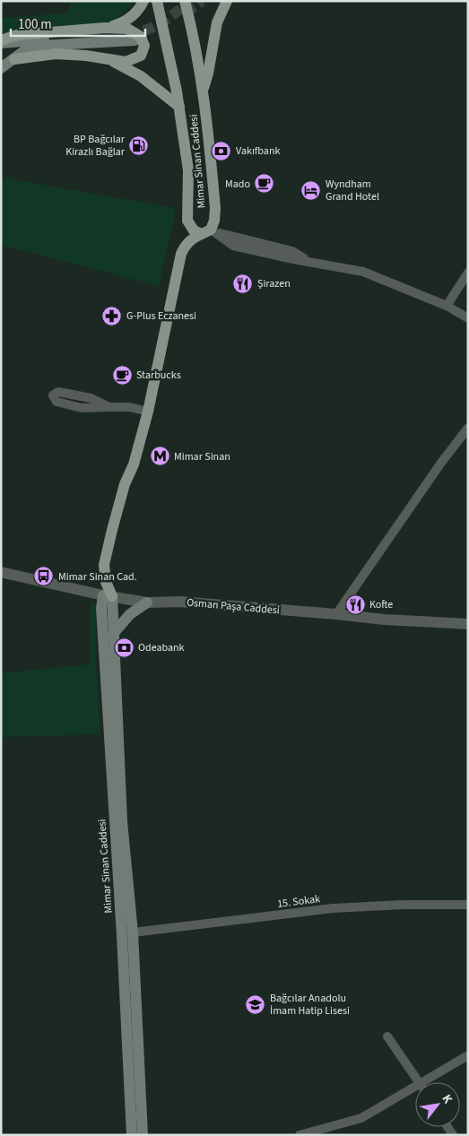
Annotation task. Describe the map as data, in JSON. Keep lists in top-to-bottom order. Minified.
{"streets":{"main road":["Mimar Sinan Caddesi"],"street":["Osman Paşa Caddesi","15. Sokak"]},"crossings":[["Mimar Sinan Caddesi","Osman Paşa Caddesi"],["Mimar Sinan Caddesi","15. Sokak"]],"places":{"fuel station":["BP Bağcılar Kirazlı Bağlar"],"bank":["Vakıfbank","Odeabank"],"cafe":["Mado","Starbucks"],"hotel":["Wyndham Grand Hotel"],"restaurant":["Şirazen","Kofte"],"pharmacy":["G-Plus Eczanesi"],"metro station":["Mimar Sinan"],"bus stop":["Mimar Sinan Cad."],"school or university":["Bağcılar Anadolu İmam Hatip Lisesi"]},"scale_bar":"100 m","north":"top right"}
